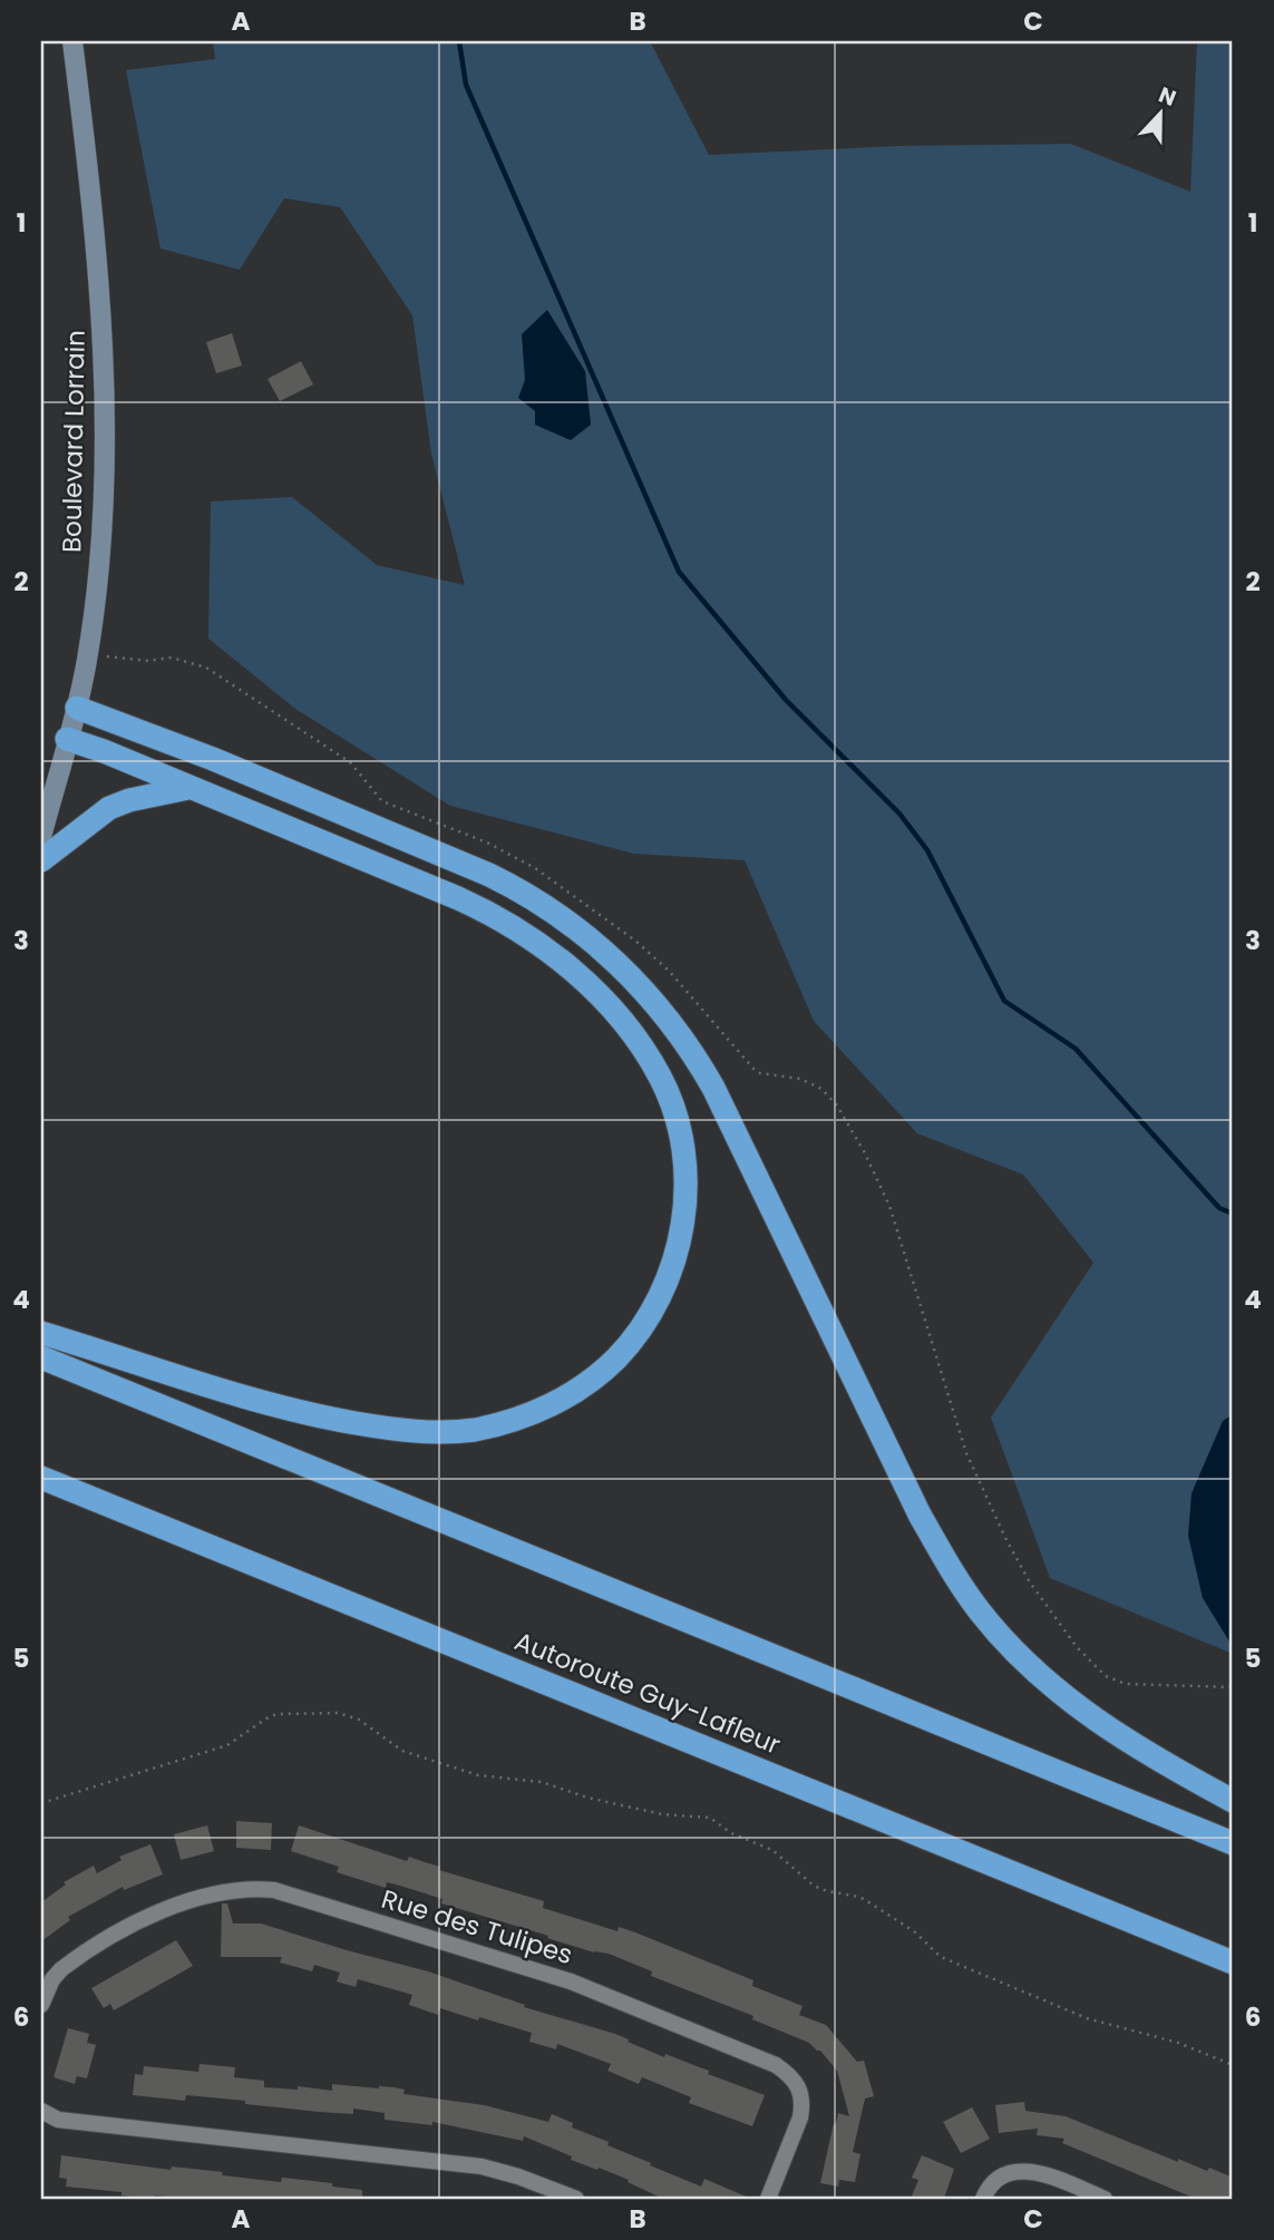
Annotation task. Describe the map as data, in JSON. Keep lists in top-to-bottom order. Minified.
{"streets":{"highway":["Autoroute Guy-Lafleur"],"main road":["Boulevard Lorrain"],"street":["Rue des Tulipes"]},"north":"top","grid":{"columns":["A","B","C"],"rows":["1","2","3","4","5","6"]}}
